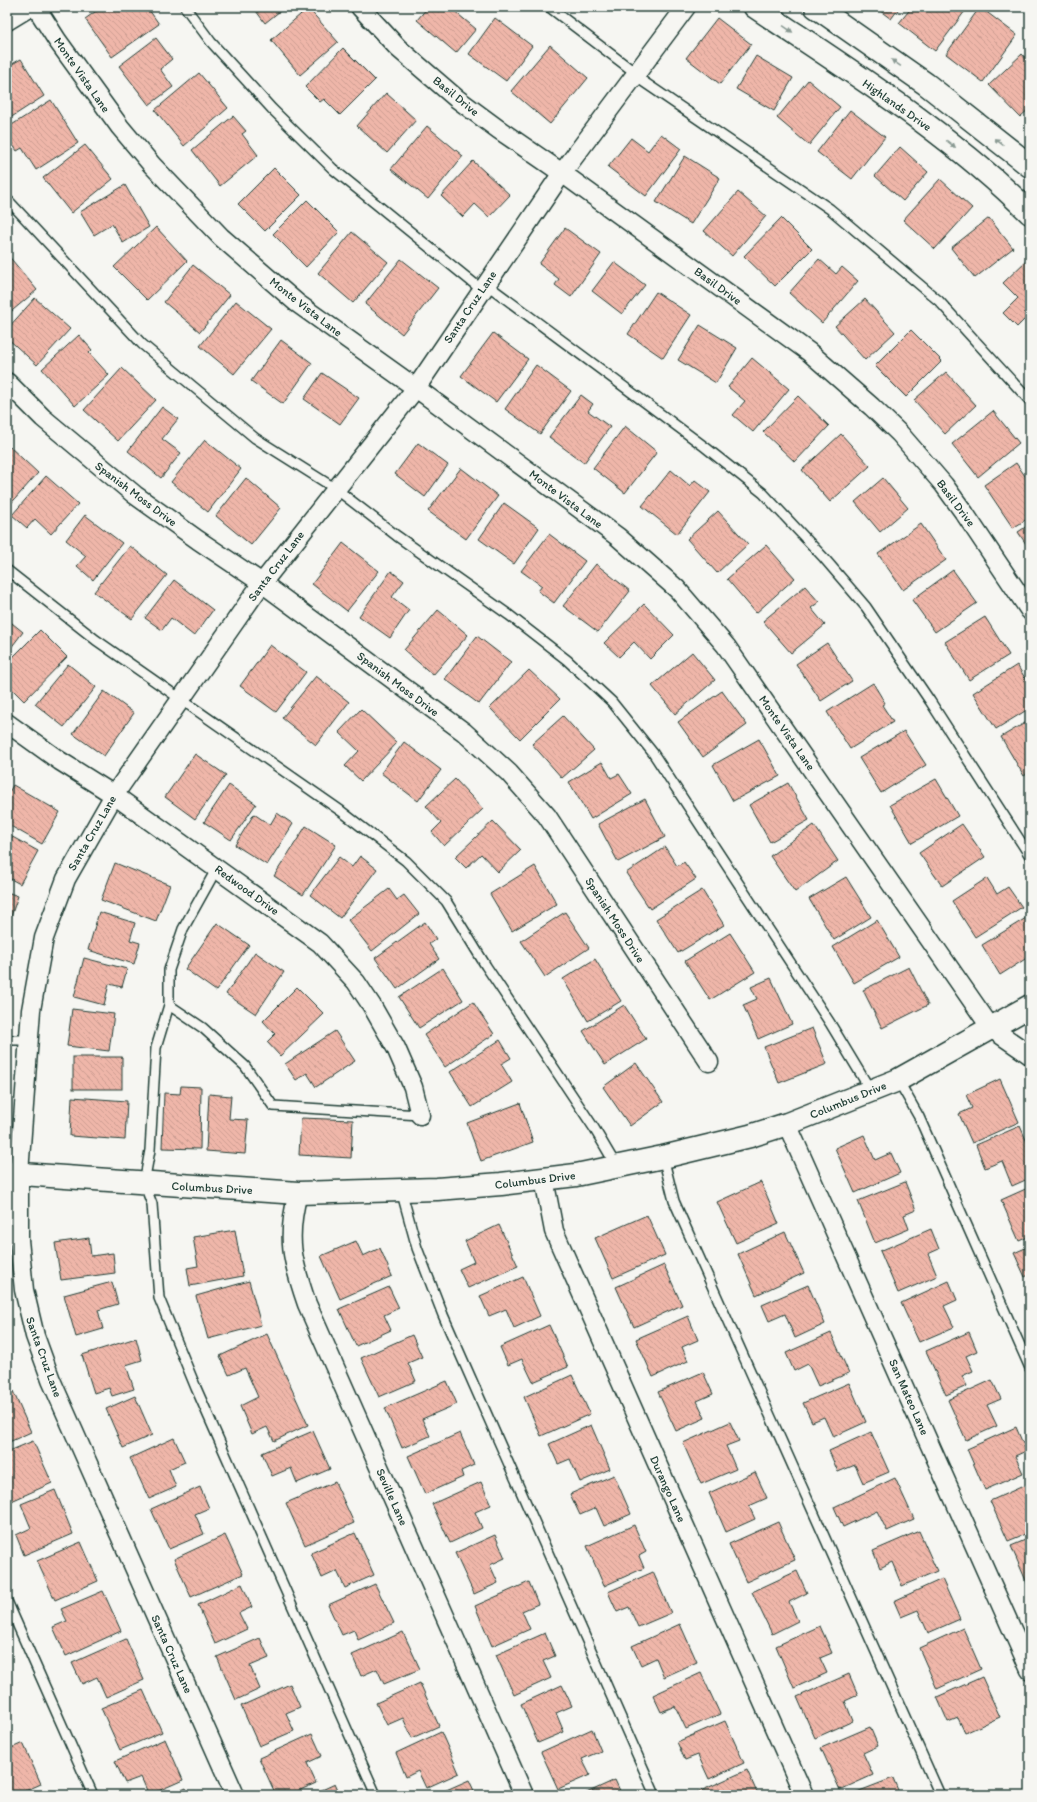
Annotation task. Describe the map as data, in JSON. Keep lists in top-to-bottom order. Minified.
{"streets":{"street":["Monte Vista Lane","Basil Drive","Highlands Drive","Santa Cruz Lane","Spanish Moss Drive","Redwood Drive","Columbus Drive","San Mateo Lane","Durango Lane","Seville Lane"]},"crossings":[["Monte Vista Lane","Santa Cruz Lane"],["Monte Vista Lane","Columbus Drive"],["Basil Drive","Santa Cruz Lane"],["Santa Cruz Lane","Spanish Moss Drive"],["Santa Cruz Lane","Redwood Drive"],["Santa Cruz Lane","Columbus Drive"],["Columbus Drive","San Mateo Lane"],["Columbus Drive","Durango Lane"],["Columbus Drive","Seville Lane"]]}
